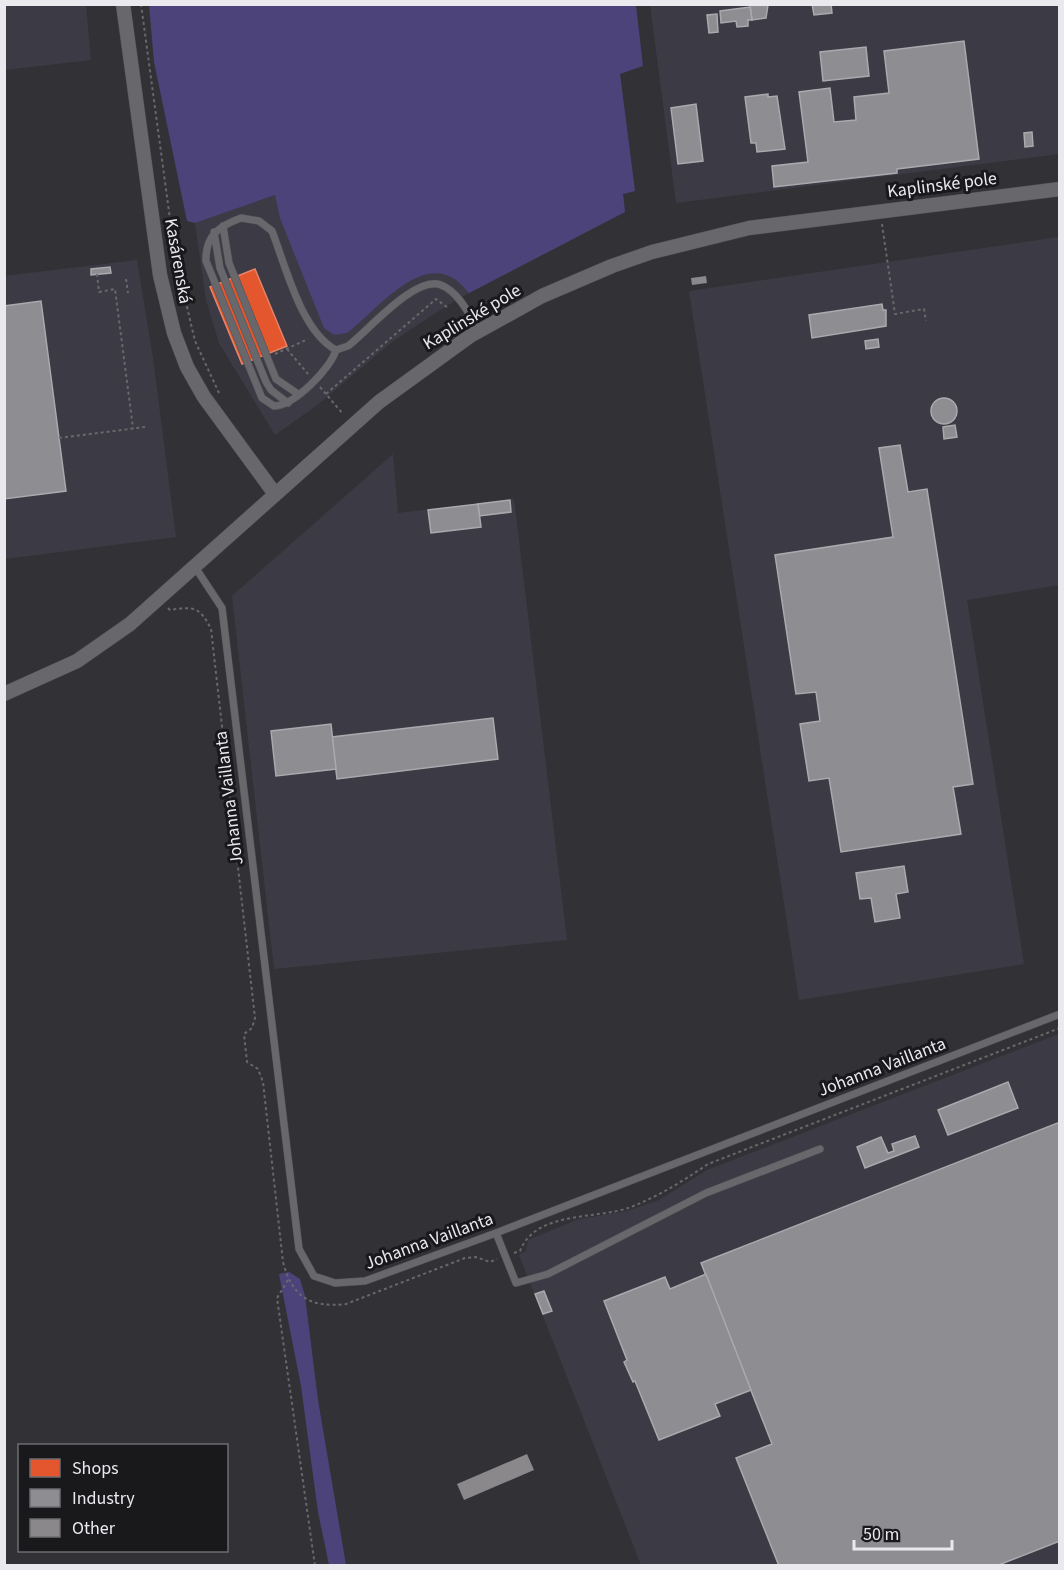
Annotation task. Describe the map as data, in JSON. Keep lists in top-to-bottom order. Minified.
{"streets":{"street":["Kaplinské pole","Kasárenská"],"lane":["Johanna Vaillanta"]},"crossings":[["Kaplinské pole","Kasárenská"],["Kaplinské pole","Johanna Vaillanta"]],"legend":["Shops","Industry","Other"],"scale_bar":"50 m"}
